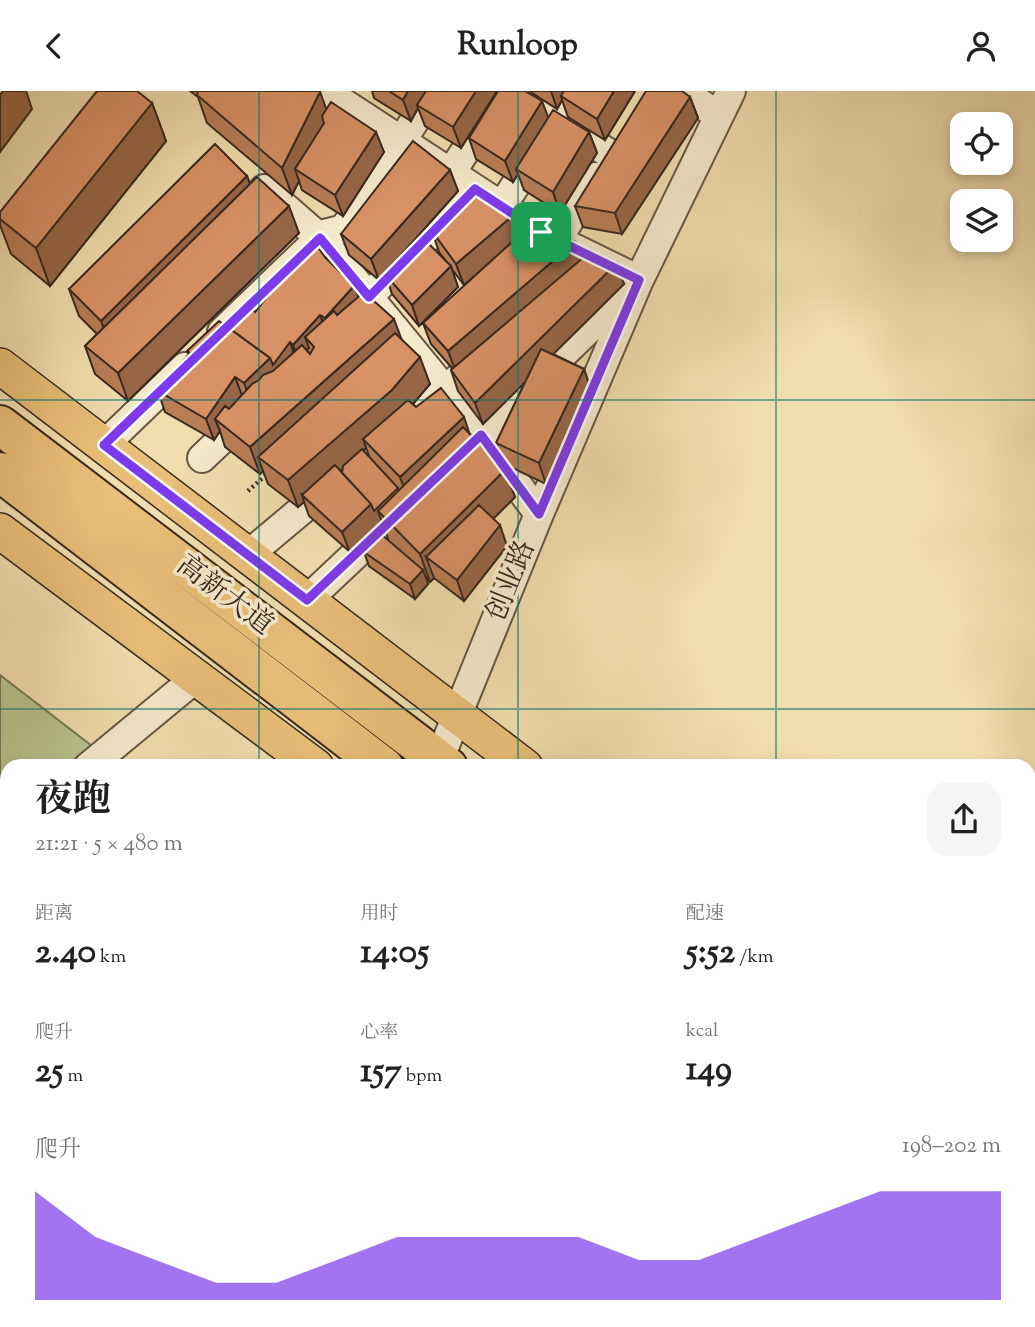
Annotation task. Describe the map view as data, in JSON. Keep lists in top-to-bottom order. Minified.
{"streets":{"highway":["高新大道"],"street":["创业路"]},"page":{"header":"Runloop","heading":["夜跑","21:21 · 5 × 480 m"],"stats":[["距离","2.40 km"],["用时","14:05"],["配速","5:52 /km"],["爬升","25 m"],["心率","157 bpm"],["kcal","149"]],"chart":["爬升","198–202 m"]}}
